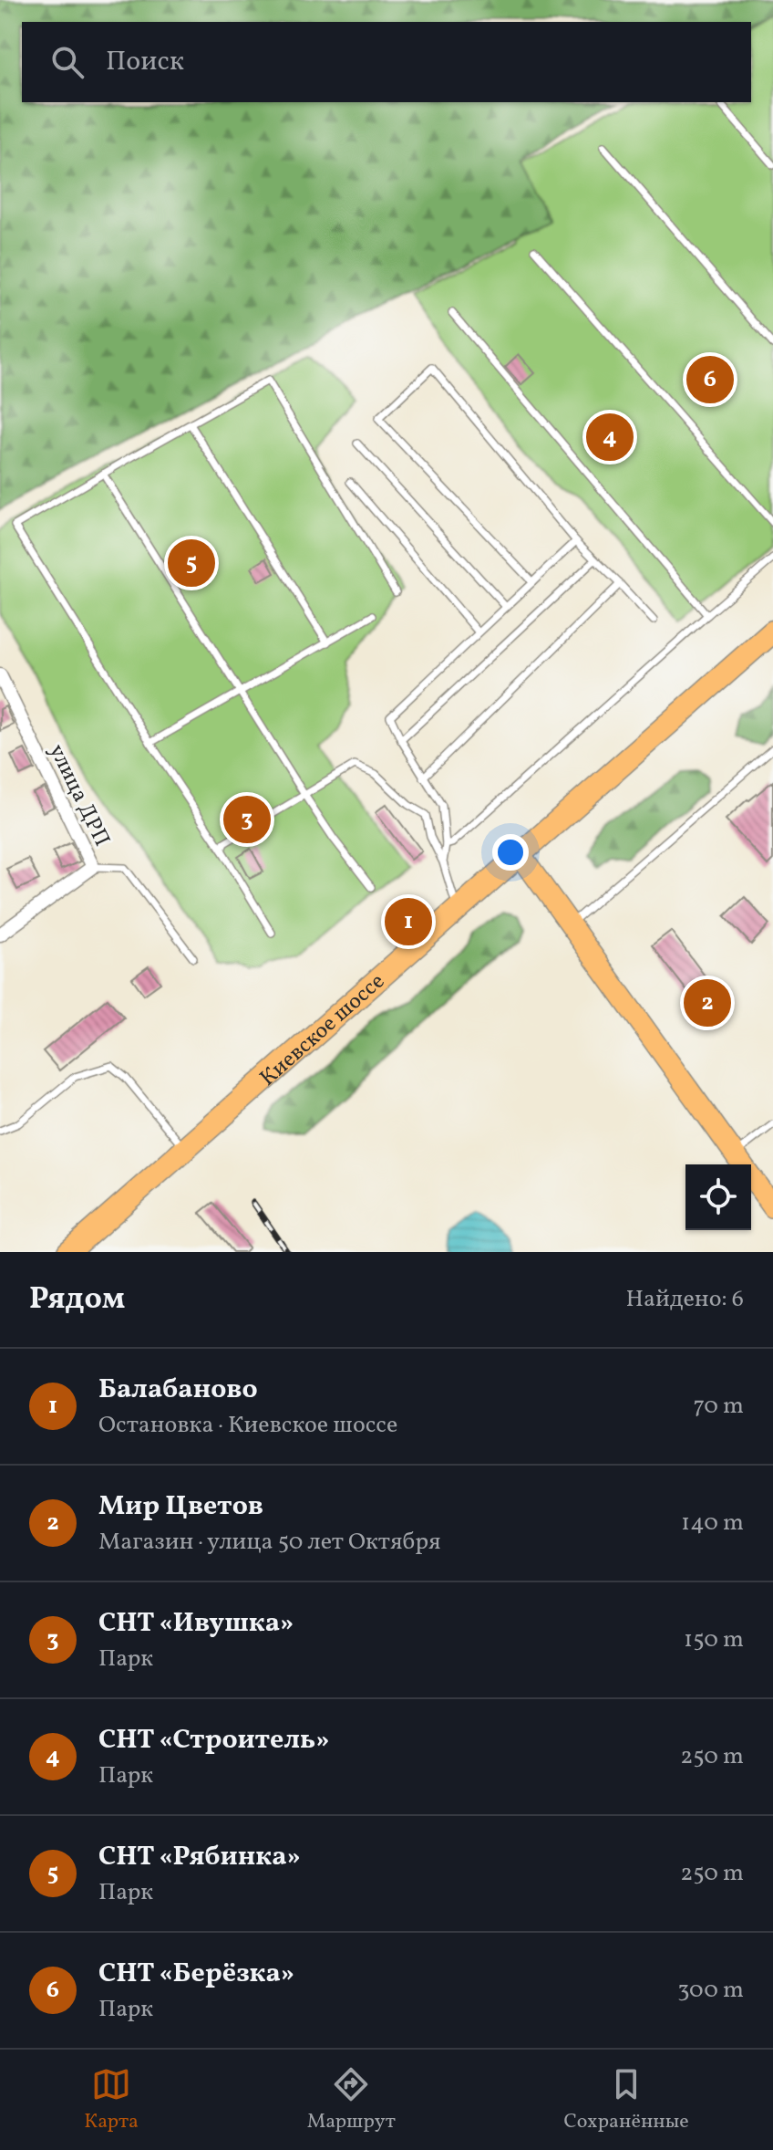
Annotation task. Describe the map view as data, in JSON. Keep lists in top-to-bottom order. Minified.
{"streets":{"highway":["Киевское шоссе"],"street":["улица ДРП"]},"page":{"search":"Поиск","pins":["6","4","5","3","1","2"],"heading":["Рядом","Найдено: 6"],"list":[{"mark":"1","name":"Балабаново","note":"Остановка · Киевское шоссе","value":"70 m"},{"mark":"2","name":"Мир Цветов","note":"Магазин · улица 50 лет Октября","value":"140 m"},{"mark":"3","name":"СНТ «Ивушка»","note":"Парк","value":"150 m"},{"mark":"4","name":"СНТ «Строитель»","note":"Парк","value":"250 m"},{"mark":"5","name":"СНТ «Рябинка»","note":"Парк","value":"250 m"},{"mark":"6","name":"СНТ «Берёзка»","note":"Парк","value":"300 m"}],"nav":["Карта","Маршрут","Сохранённые"]}}
